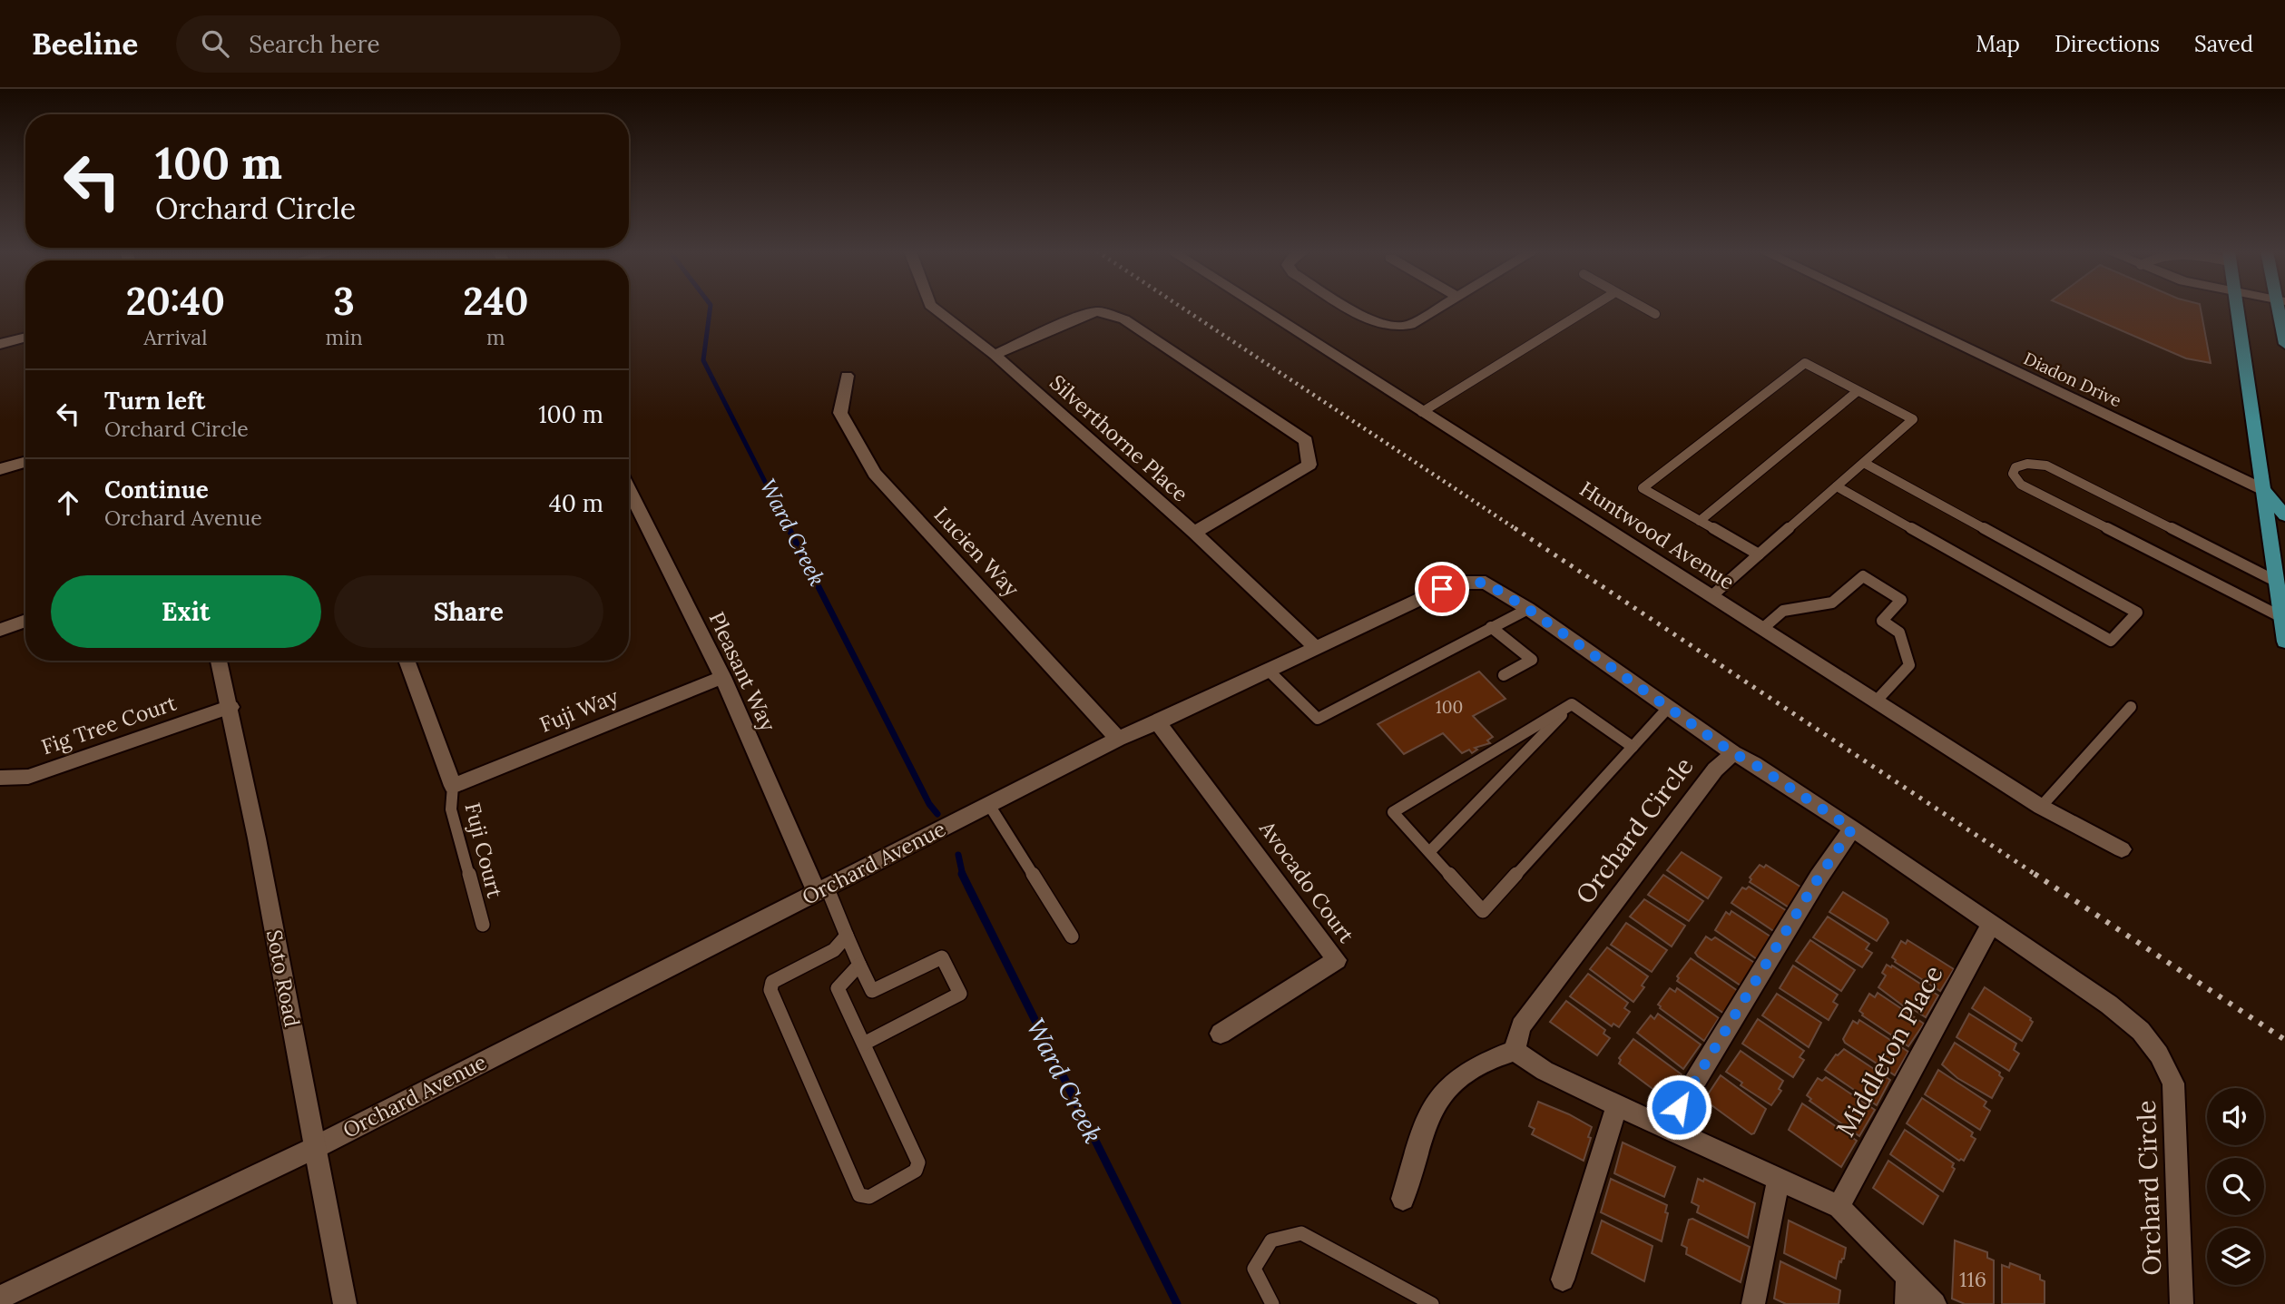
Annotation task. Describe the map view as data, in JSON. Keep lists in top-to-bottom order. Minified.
{"streets":{"street":["Diadon Drive","Silverthorne Place","Huntwood Avenue","Lucien Way","Pleasant Way","Fuji Way","Fig Tree Court","Orchard Circle","Orchard Avenue","Avocado Court","Soto Road","Middleton Place"],"lane":["Fuji Court"]},"crossings":[["Silverthorne Place","Orchard Avenue"],["Lucien Way","Orchard Avenue"],["Pleasant Way","Fuji Way"],["Pleasant Way","Orchard Avenue"],["Fuji Way","Fuji Court"],["Fig Tree Court","Soto Road"],["Orchard Circle","Orchard Avenue"],["Orchard Circle","Middleton Place"],["Orchard Avenue","Avocado Court"],["Orchard Avenue","Soto Road"]],"water":["Ward Creek"],"house_numbers":["100","116"],"page":{"header":"Beeline","search":"Search here","nav":["Map","Directions","Saved"],"turn":["100 m","Orchard Circle"],"eta":["20:40","Arrival","3","min","240","m"],"list":[{"name":"Turn left","note":"Orchard Circle","value":"100 m"},{"name":"Continue","note":"Orchard Avenue","value":"40 m"}],"buttons":["Exit","Share"]}}
